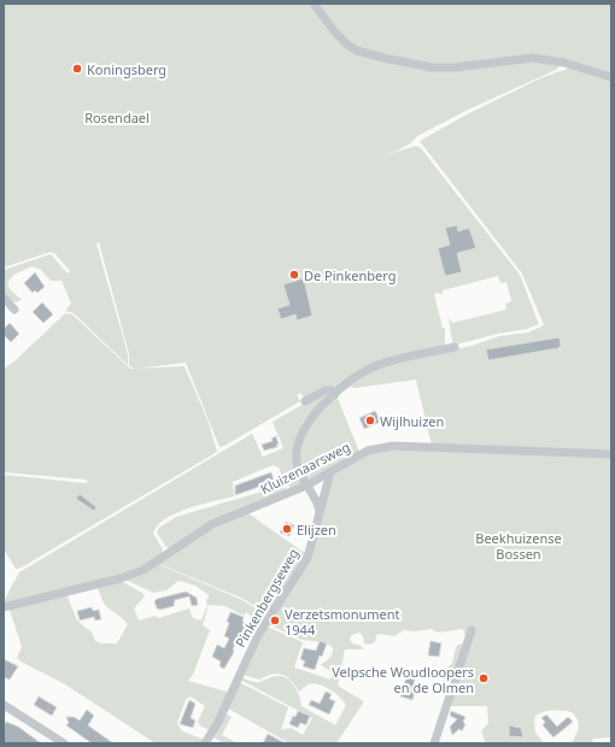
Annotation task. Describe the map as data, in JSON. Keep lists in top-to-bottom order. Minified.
{"streets":{"street":["Kluizenaarsweg","Pinkenbergseweg"]},"crossings":[["Kluizenaarsweg","Pinkenbergseweg"]],"parks":["Rosendael","Beekhuizense Bossen"],"places":["Koningsberg","De Pinkenberg","Wijlhuizen","Elijzen","Verzetsmonument 1944","Velpsche Woudloopers en de Olmen"]}
